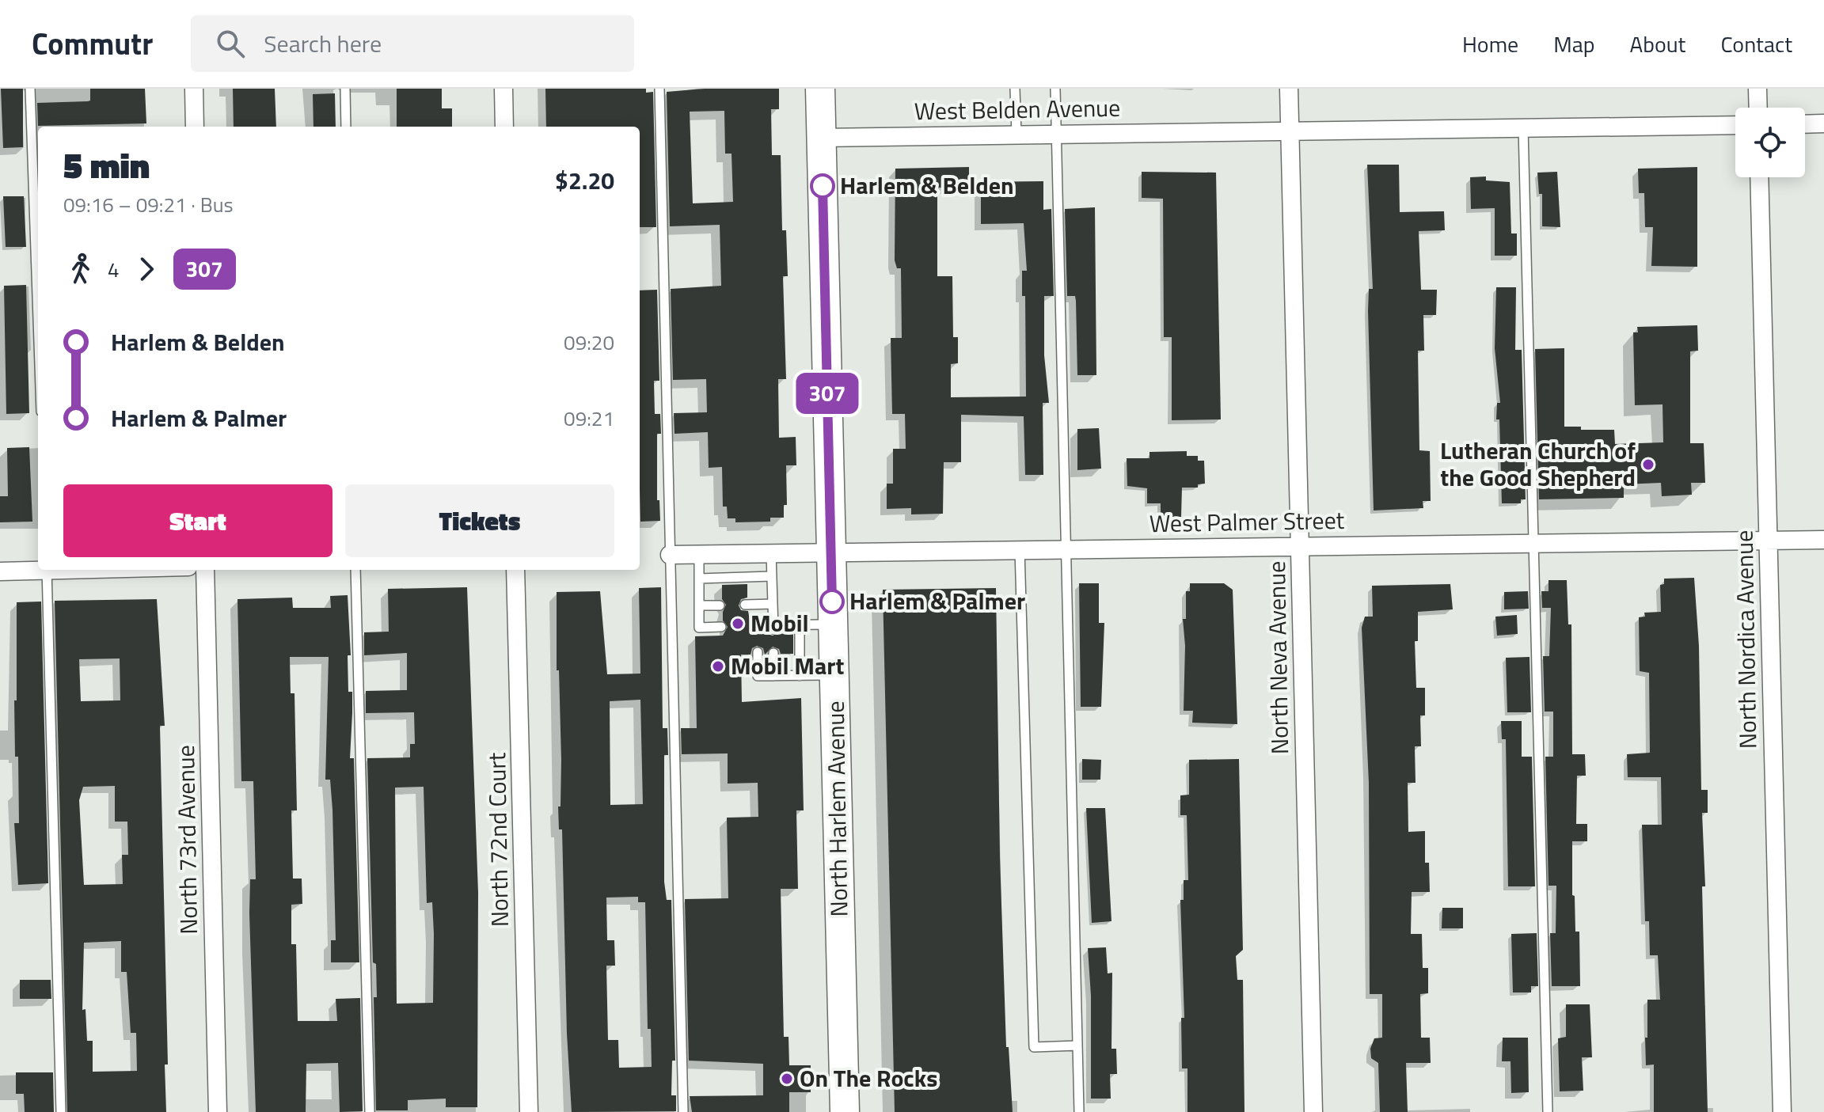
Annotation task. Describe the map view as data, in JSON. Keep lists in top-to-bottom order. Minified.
{"streets":{"main road":["North Harlem Avenue"],"street":["West Belden Avenue","West Palmer Street","North Nordica Avenue","North Neva Avenue","North 73rd Avenue","North 72nd Court"]},"crossings":[["West Belden Avenue","North Neva Avenue"],["West Belden Avenue","North Harlem Avenue"],["West Palmer Street","North Nordica Avenue"],["West Palmer Street","North Neva Avenue"],["West Palmer Street","North Harlem Avenue"]],"places":["Harlem & Belden","Lutheran Church of the Good Shepherd","Harlem & Palmer","Mobil","Mobil Mart","On The Rocks"],"lines":["bus line 307"],"page":{"header":"Commutr","search":"Search here","nav":["Home","Map","About","Contact"],"on_map":"307","heading":["5 min","09:16 – 09:21 · Bus","$2.20"],"legs":["4","307"],"list":[{"name":"Harlem & Belden","value":"09:20"},{"name":"Harlem & Palmer","value":"09:21"}],"buttons":["Start","Tickets"]}}
